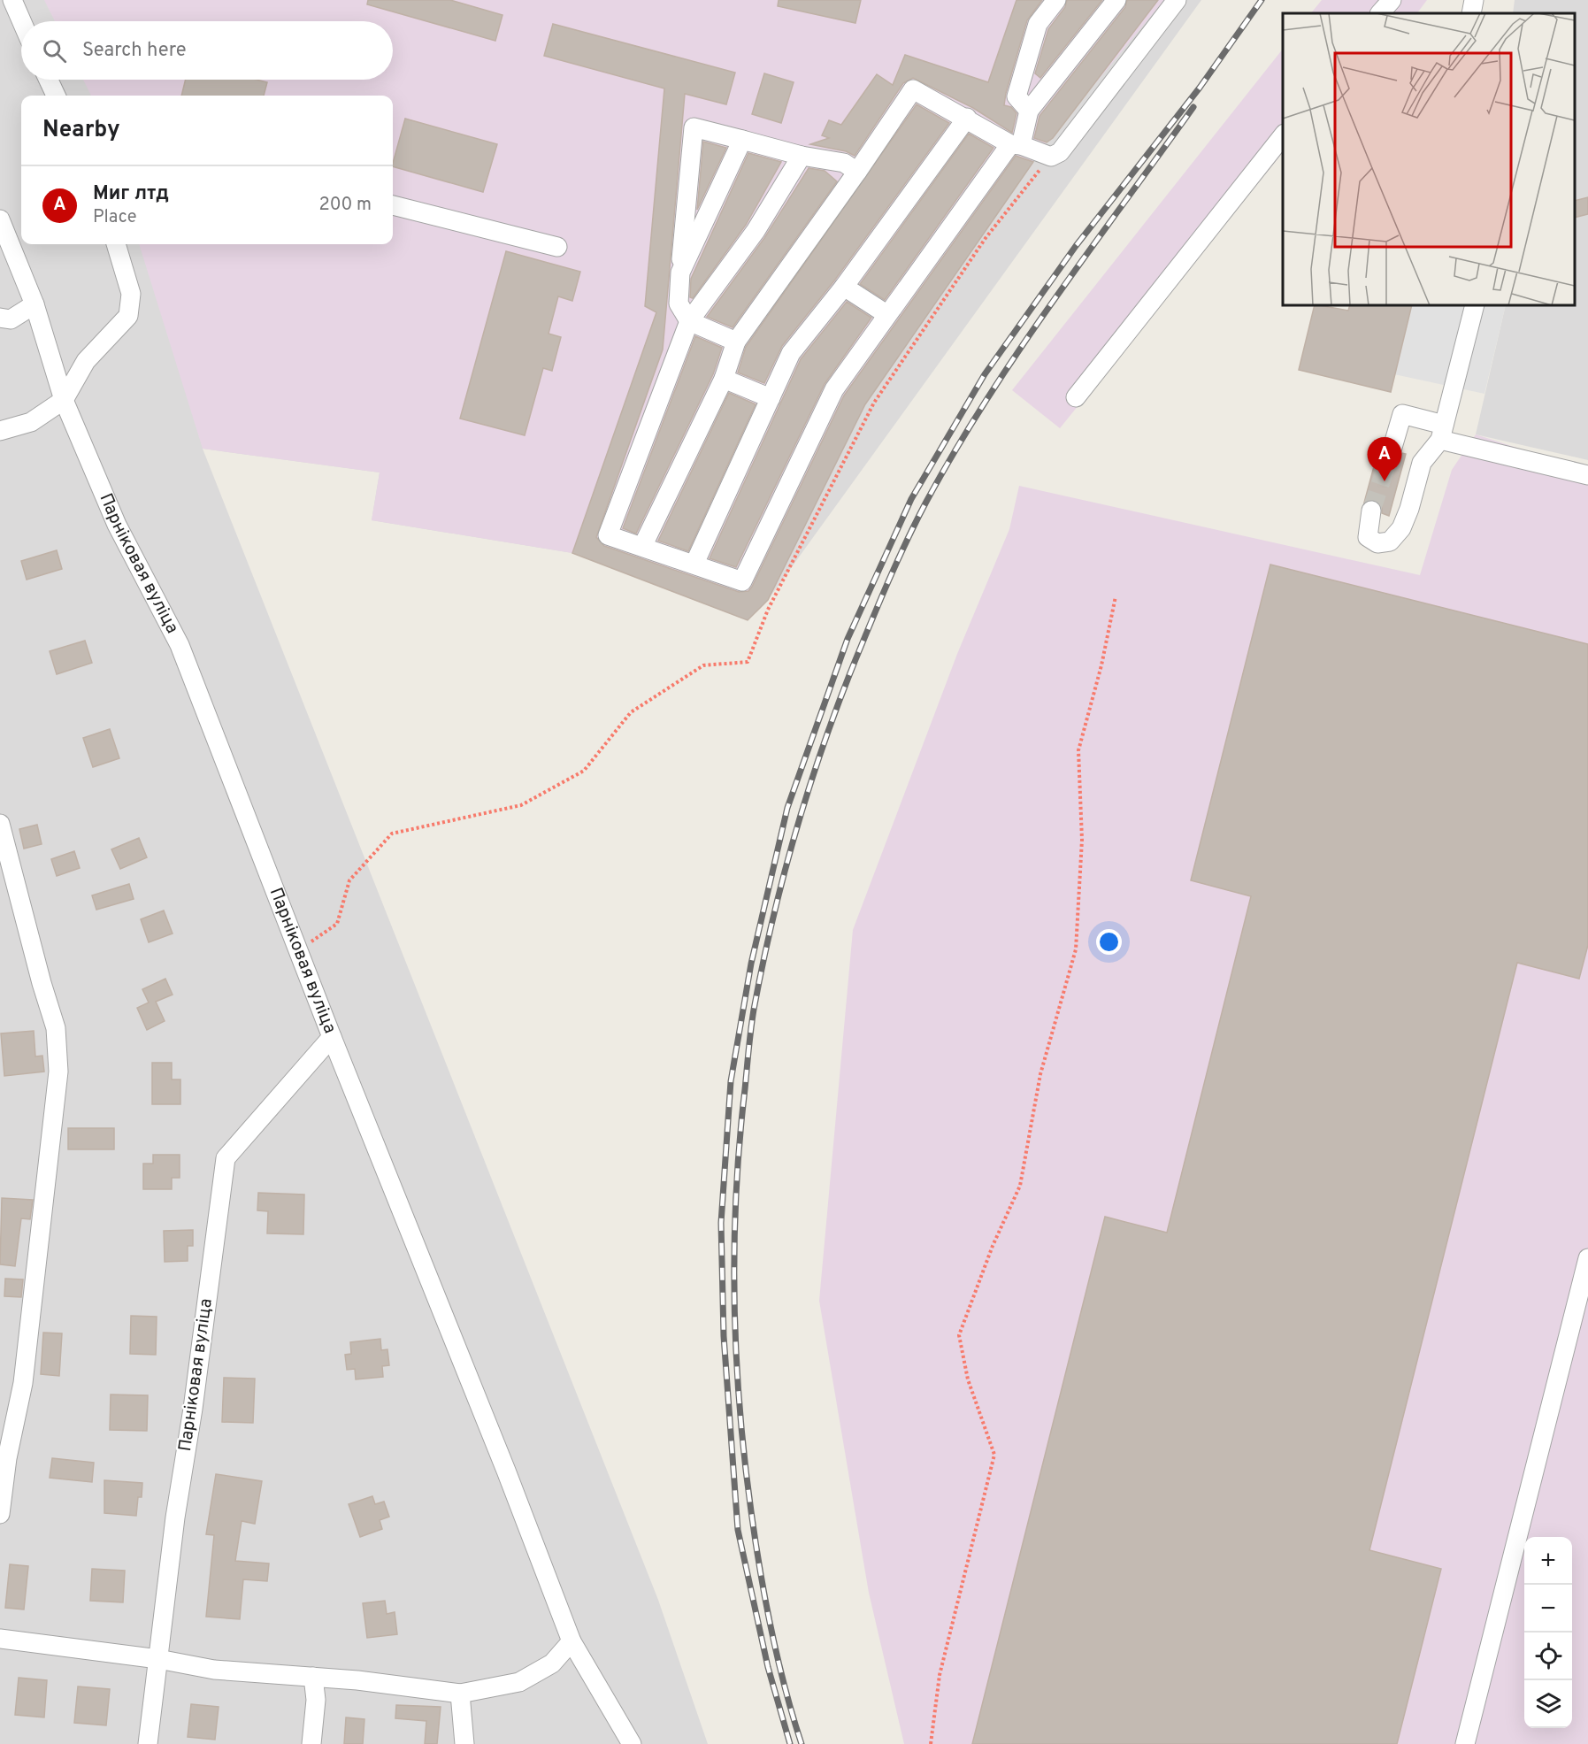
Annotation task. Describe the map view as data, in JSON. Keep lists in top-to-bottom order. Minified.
{"streets":{"street":["Парніковая вуліца"]},"page":{"search":"Search here","heading":"Nearby","list":[{"mark":"A","name":"Миг лтд","note":"Place","value":"200 m"}],"pins":"A","map_buttons":["+","−"]}}
